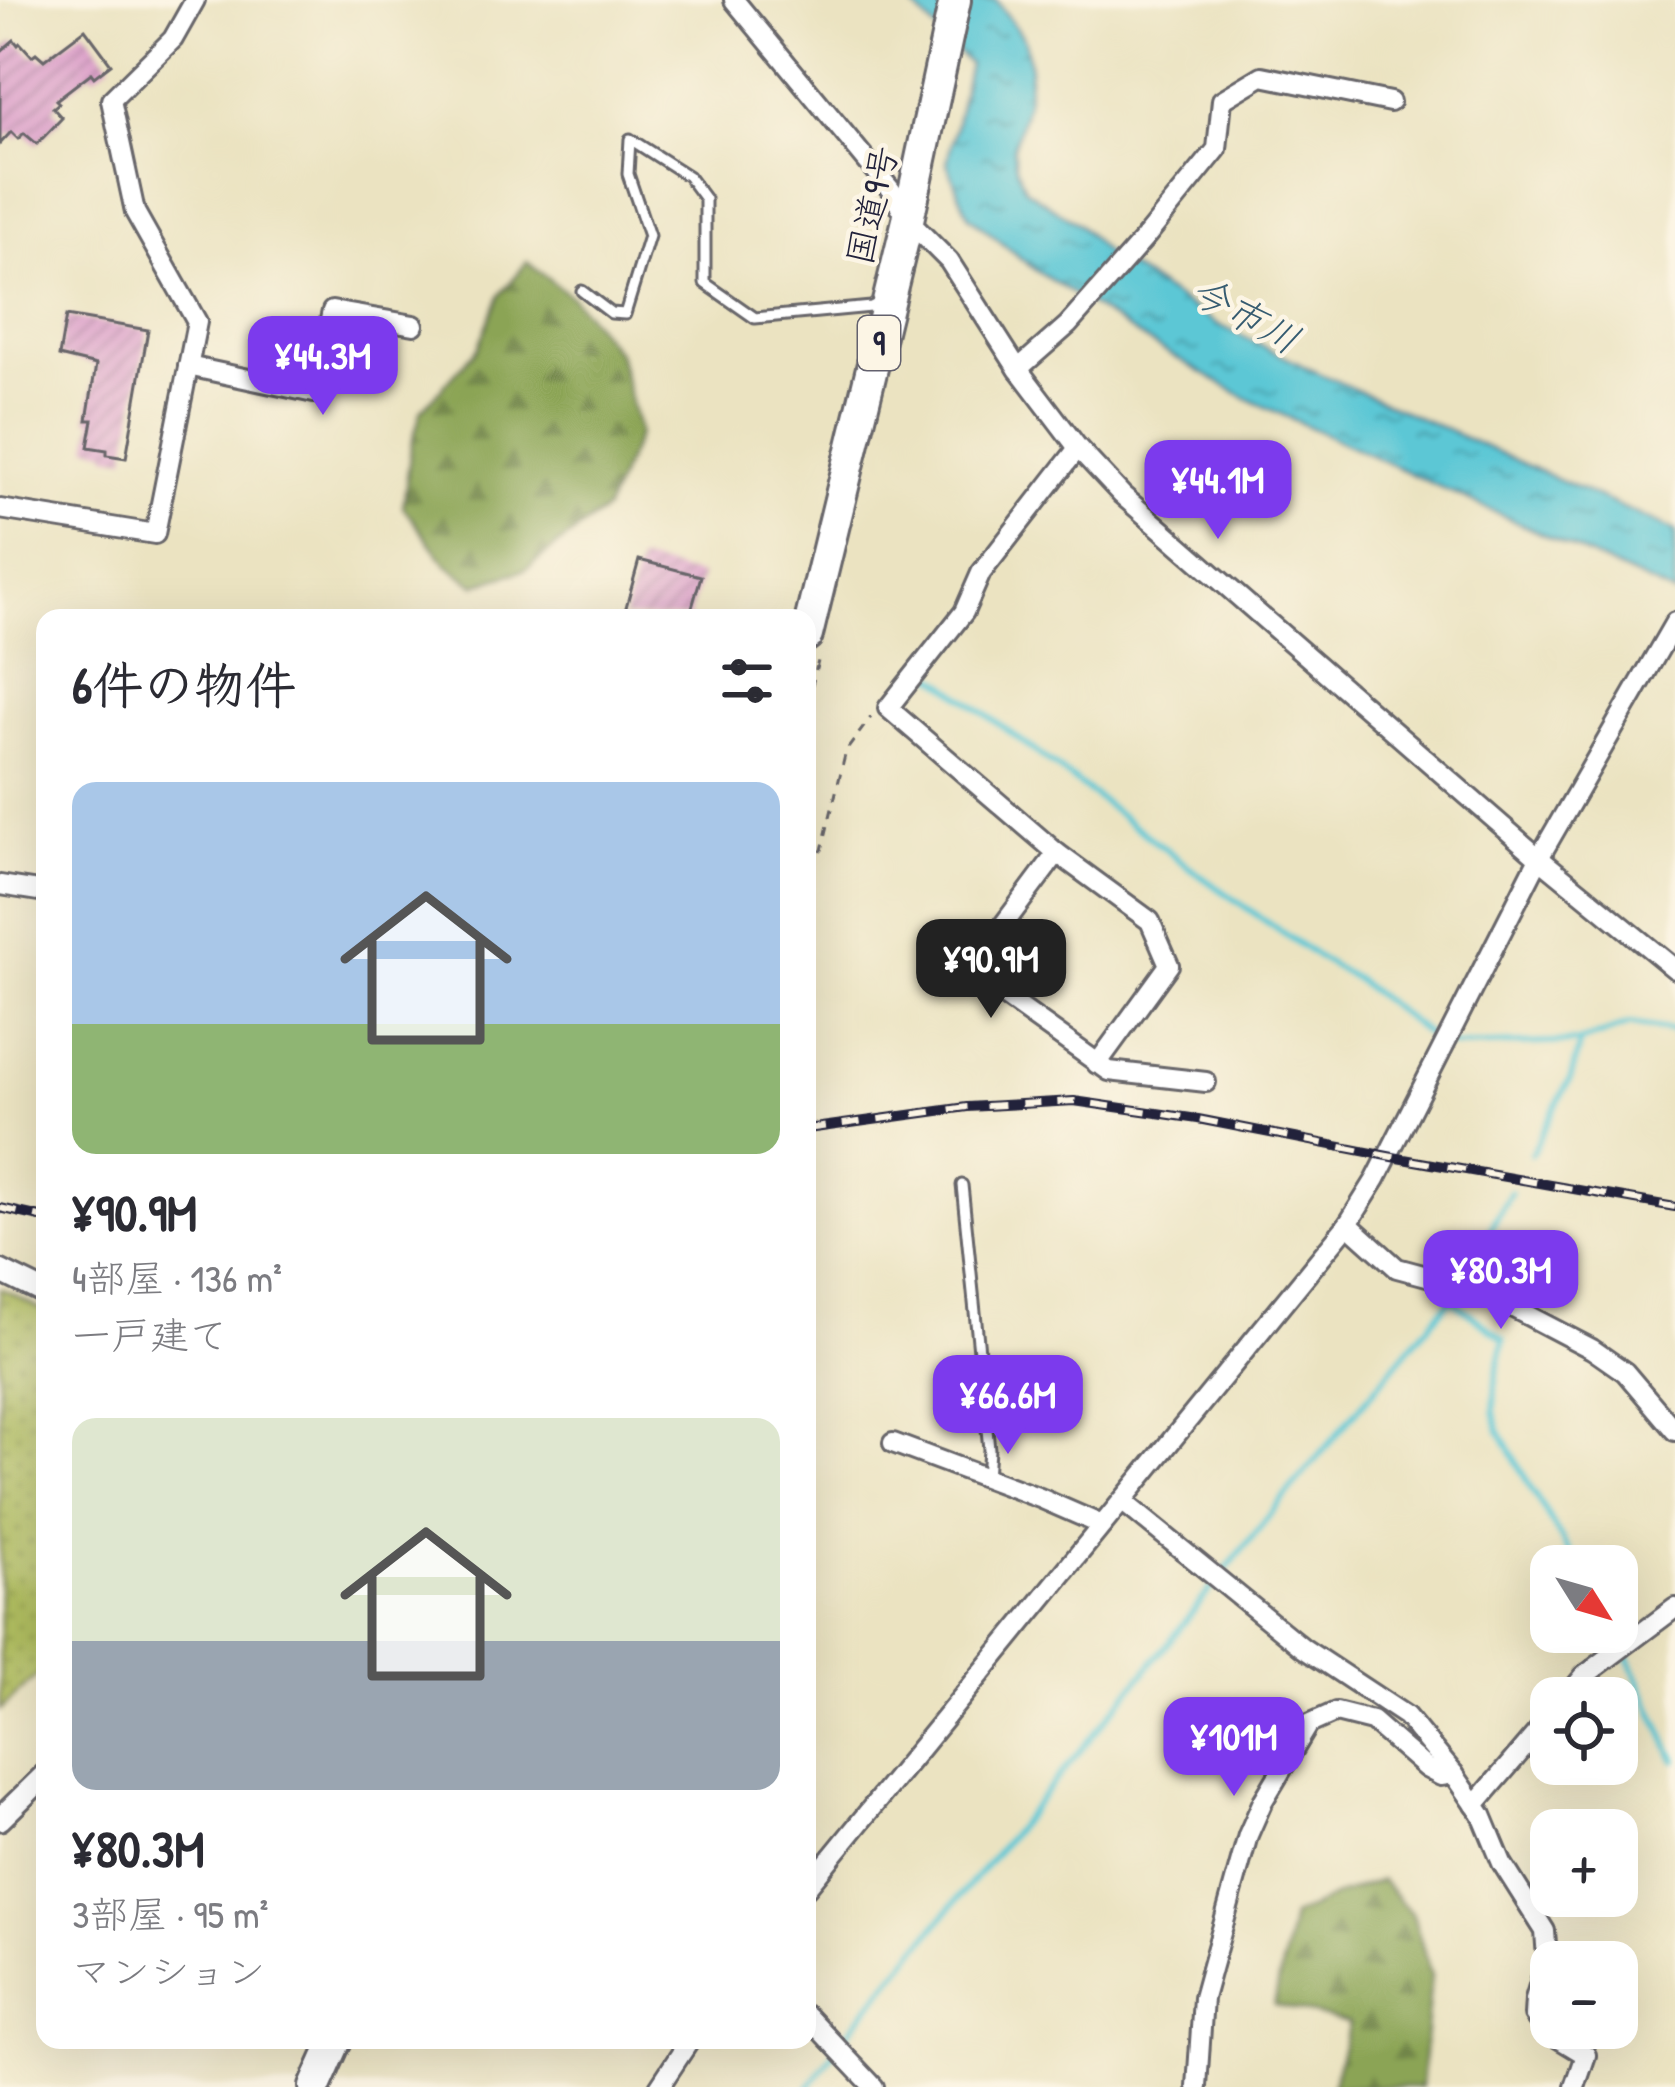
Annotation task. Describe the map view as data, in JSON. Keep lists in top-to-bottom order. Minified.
{"streets":{"highway":["国道9号","9"]},"water":["今市川"],"north":"bottom right","page":{"price":["¥44.3M","¥44.1M","¥90.9M","¥80.3M","¥66.6M","¥101M"],"heading":"6件の物件","list":[{"name":"¥90.9M","note":"4部屋 · 136 m² · 一戸建て"},{"name":"¥80.3M","note":"3部屋 · 95 m² · マンション"}],"map_buttons":["+","−"]}}
